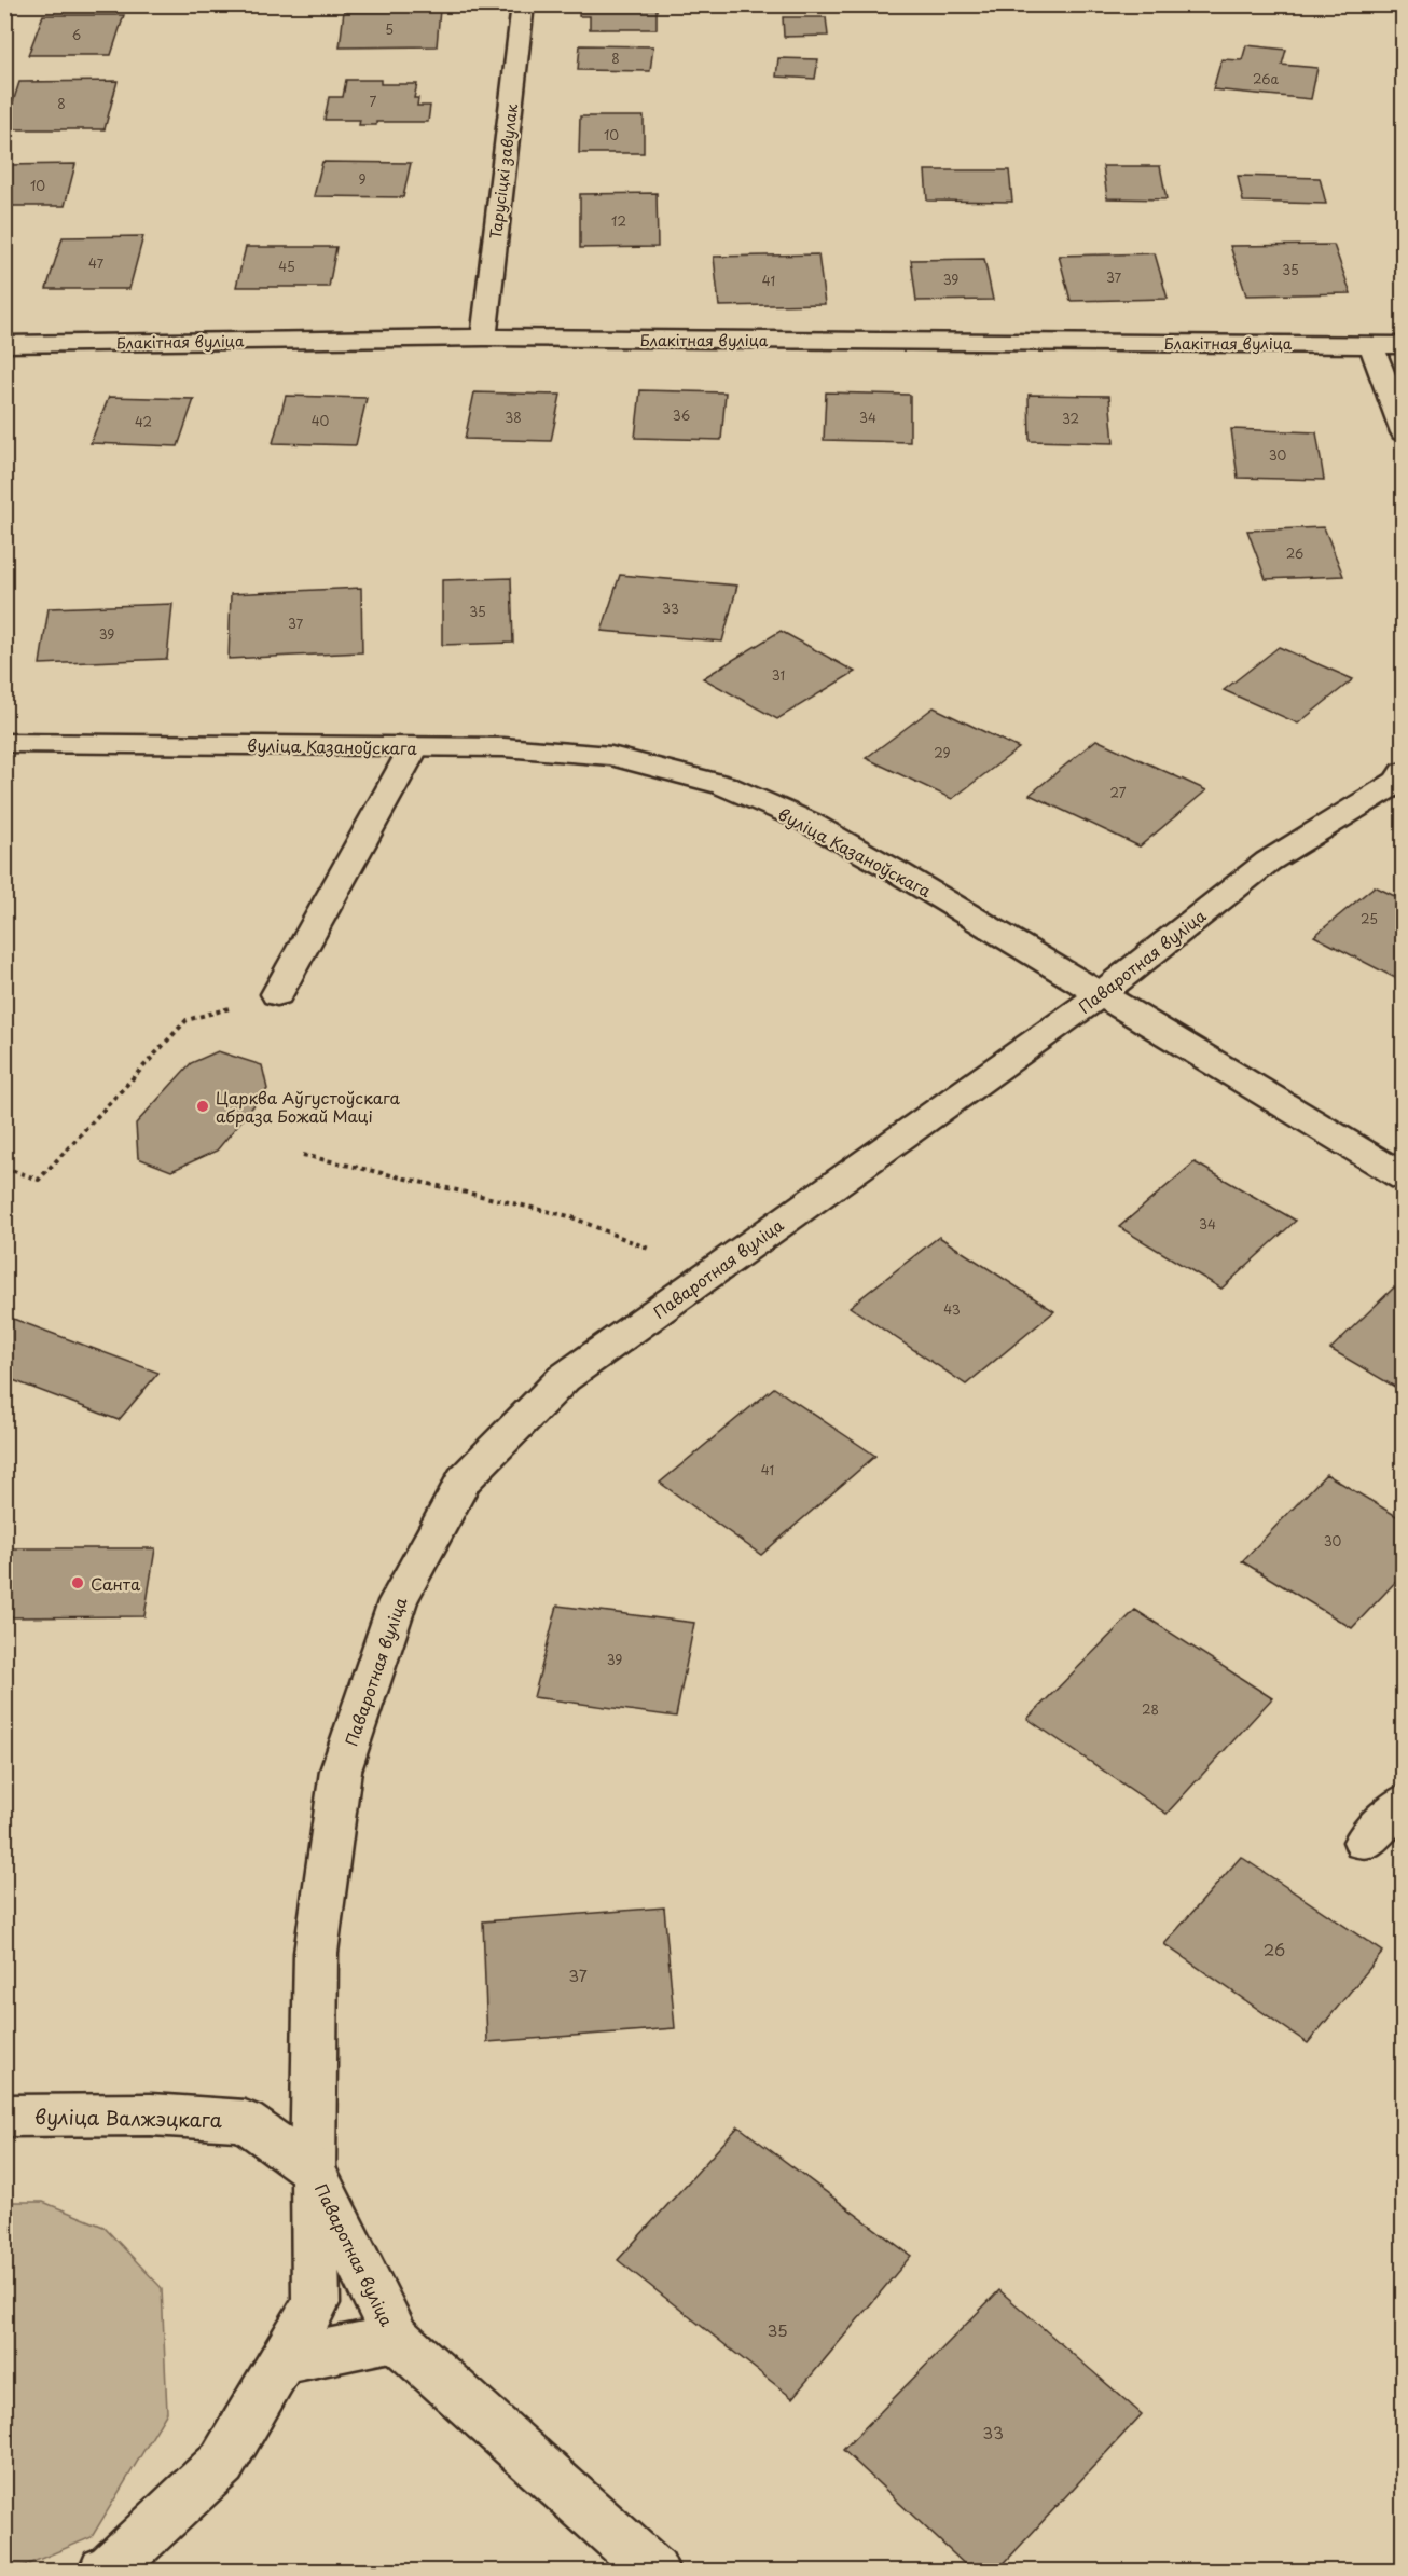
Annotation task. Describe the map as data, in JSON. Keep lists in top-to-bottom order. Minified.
{"streets":{"street":["Тарусіцкі завулак","Блакітная вуліца","вуліца Казаноўскага","Паваротная вуліца","вуліца Валжэцкага"]},"crossings":[["Тарусіцкі завулак","Блакітная вуліца"],["вуліца Казаноўскага","Паваротная вуліца"],["Паваротная вуліца","вуліца Валжэцкага"]],"places":["Царква Аўгустоўскага абраза Божай Маці","Санта"],"house_numbers":["5","6","8","26а","7","8","10","9","10","12","47","45","35","37","39","41","36","38","34","32","40","42","30","26","33","35","37","39","31","29","27","25","34","43","41","30","39","28","26","37","35","33"]}
